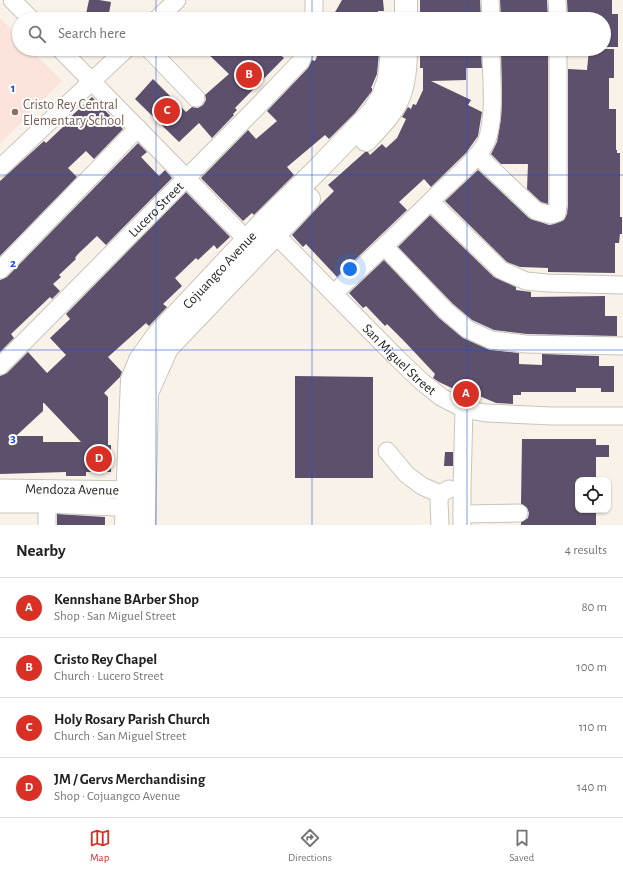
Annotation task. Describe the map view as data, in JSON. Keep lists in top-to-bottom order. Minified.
{"streets":{"main road":["Cojuangco Avenue"],"street":["Lucero Street","San Miguel Street","Mendoza Avenue"]},"crossings":[["Cojuangco Avenue","San Miguel Street"],["Cojuangco Avenue","Mendoza Avenue"]],"places":["Cristo Rey Central Elementary School"],"page":{"search":"Search here","pins":["B","C","A","D"],"heading":["Nearby","4 results"],"list":[{"mark":"A","name":"Kennshane BArber Shop","note":"Shop · San Miguel Street","value":"80 m"},{"mark":"B","name":"Cristo Rey Chapel","note":"Church · Lucero Street","value":"100 m"},{"mark":"C","name":"Holy Rosary Parish Church","note":"Church · San Miguel Street","value":"110 m"},{"mark":"D","name":"JM / Gervs Merchandising","note":"Shop · Cojuangco Avenue","value":"140 m"}],"nav":["Map","Directions","Saved"]},"grid":{"rows":["1","2","3"]}}
